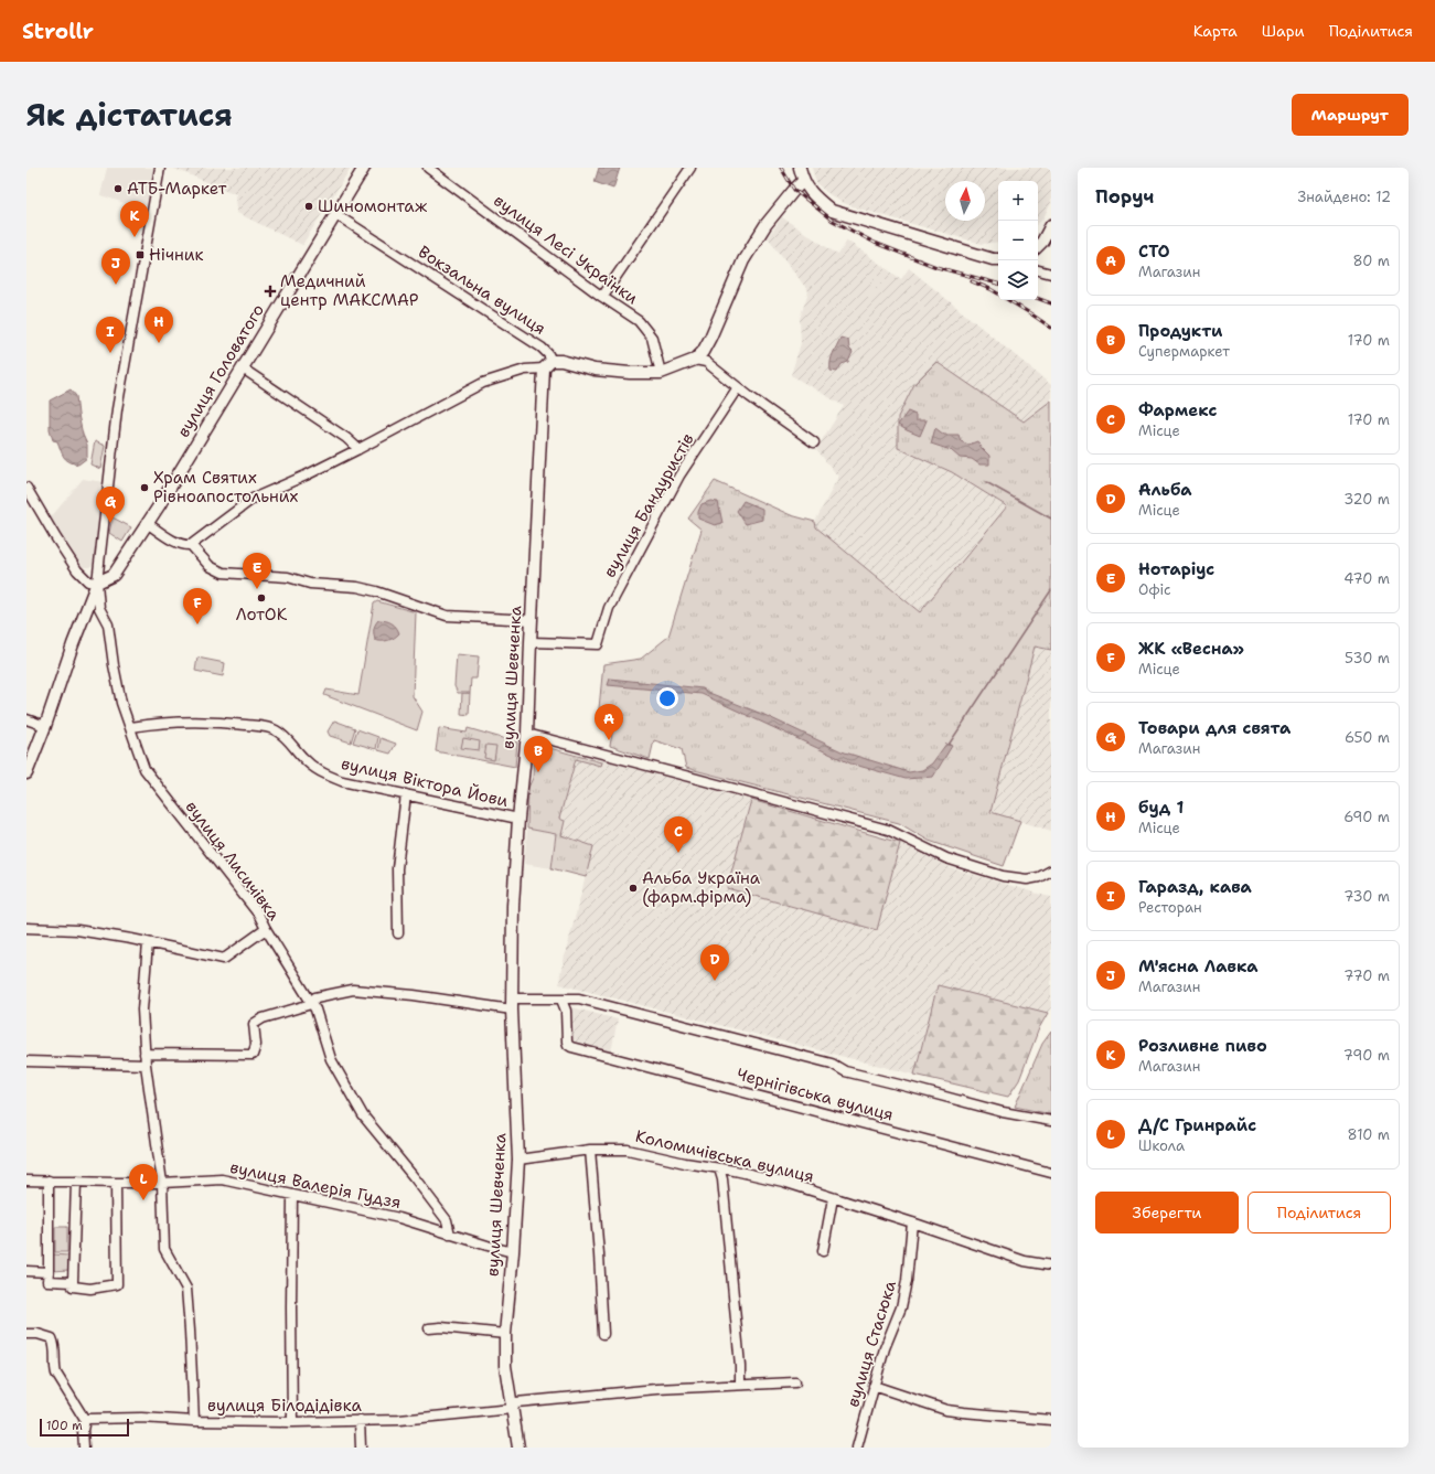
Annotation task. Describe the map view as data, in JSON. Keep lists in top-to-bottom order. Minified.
{"streets":{"main road":["вулиця Головатого","вулиця Шевченка"],"street":["вулиця Лесі Українки","Вокзальна вулиця","вулиця Бандуристів","вулиця Віктора Йови","вулиця Лисичівка","Чернігівська вулиця","Коломичівська вулиця","вулиця Валерія Гудзя","вулиця Стасюка","вулиця Білодідівка"]},"crossings":[["Вокзальна вулиця","вулиця Головатого"],["Вокзальна вулиця","вулиця Шевченка"],["вулиця Головатого","вулиця Лисичівка"],["вулиця Бандуристів","вулиця Шевченка"],["вулиця Шевченка","вулиця Віктора Йови"],["вулиця Шевченка","Коломичівська вулиця"],["вулиця Шевченка","вулиця Валерія Гудзя"],["вулиця Шевченка","вулиця Білодідівка"],["вулиця Віктора Йови","вулиця Лисичівка"],["вулиця Лисичівка","вулиця Валерія Гудзя"],["Коломичівська вулиця","вулиця Стасюка"]],"places":{"other":["АТБ-Маркет","Шиномонтаж","Храм Святих Рівноапостольних","ЛотОК","Альба Україна (фарм.фірма)"],"transit":["Нічник"],"health":["Медичний центр МАКСМАР"]},"scale_bar":"100 m","north":"top","page":{"header":"Strollr","nav":["Карта","Шари","Поділитися"],"title":"Як дістатися","buttons":["Маршрут",["Зберегти","Поділитися"]],"heading":["Поруч","Знайдено: 12"],"map_buttons":["+","−"],"pins":["K","J","H","I","G","E","F","A","B","C","D","L"],"list":[{"mark":"A","name":"СТО","note":"Магазин","value":"80 m"},{"mark":"B","name":"Продукти","note":"Супермаркет","value":"170 m"},{"mark":"C","name":"Фармекс","note":"Місце","value":"170 m"},{"mark":"D","name":"Альба","note":"Місце","value":"320 m"},{"mark":"E","name":"Нотаріус","note":"Офіс","value":"470 m"},{"mark":"F","name":"ЖК «Весна»","note":"Місце","value":"530 m"},{"mark":"G","name":"Товари для свята","note":"Магазин","value":"650 m"},{"mark":"H","name":"буд 1","note":"Місце","value":"690 m"},{"mark":"I","name":"Гаразд, кава","note":"Ресторан","value":"730 m"},{"mark":"J","name":"М'ясна Лавка","note":"Магазин","value":"770 m"},{"mark":"K","name":"Розливне пиво","note":"Магазин","value":"790 m"},{"mark":"L","name":"Д/С Гринрайс","note":"Школа","value":"810 m"}],"scale":"100 m"}}
